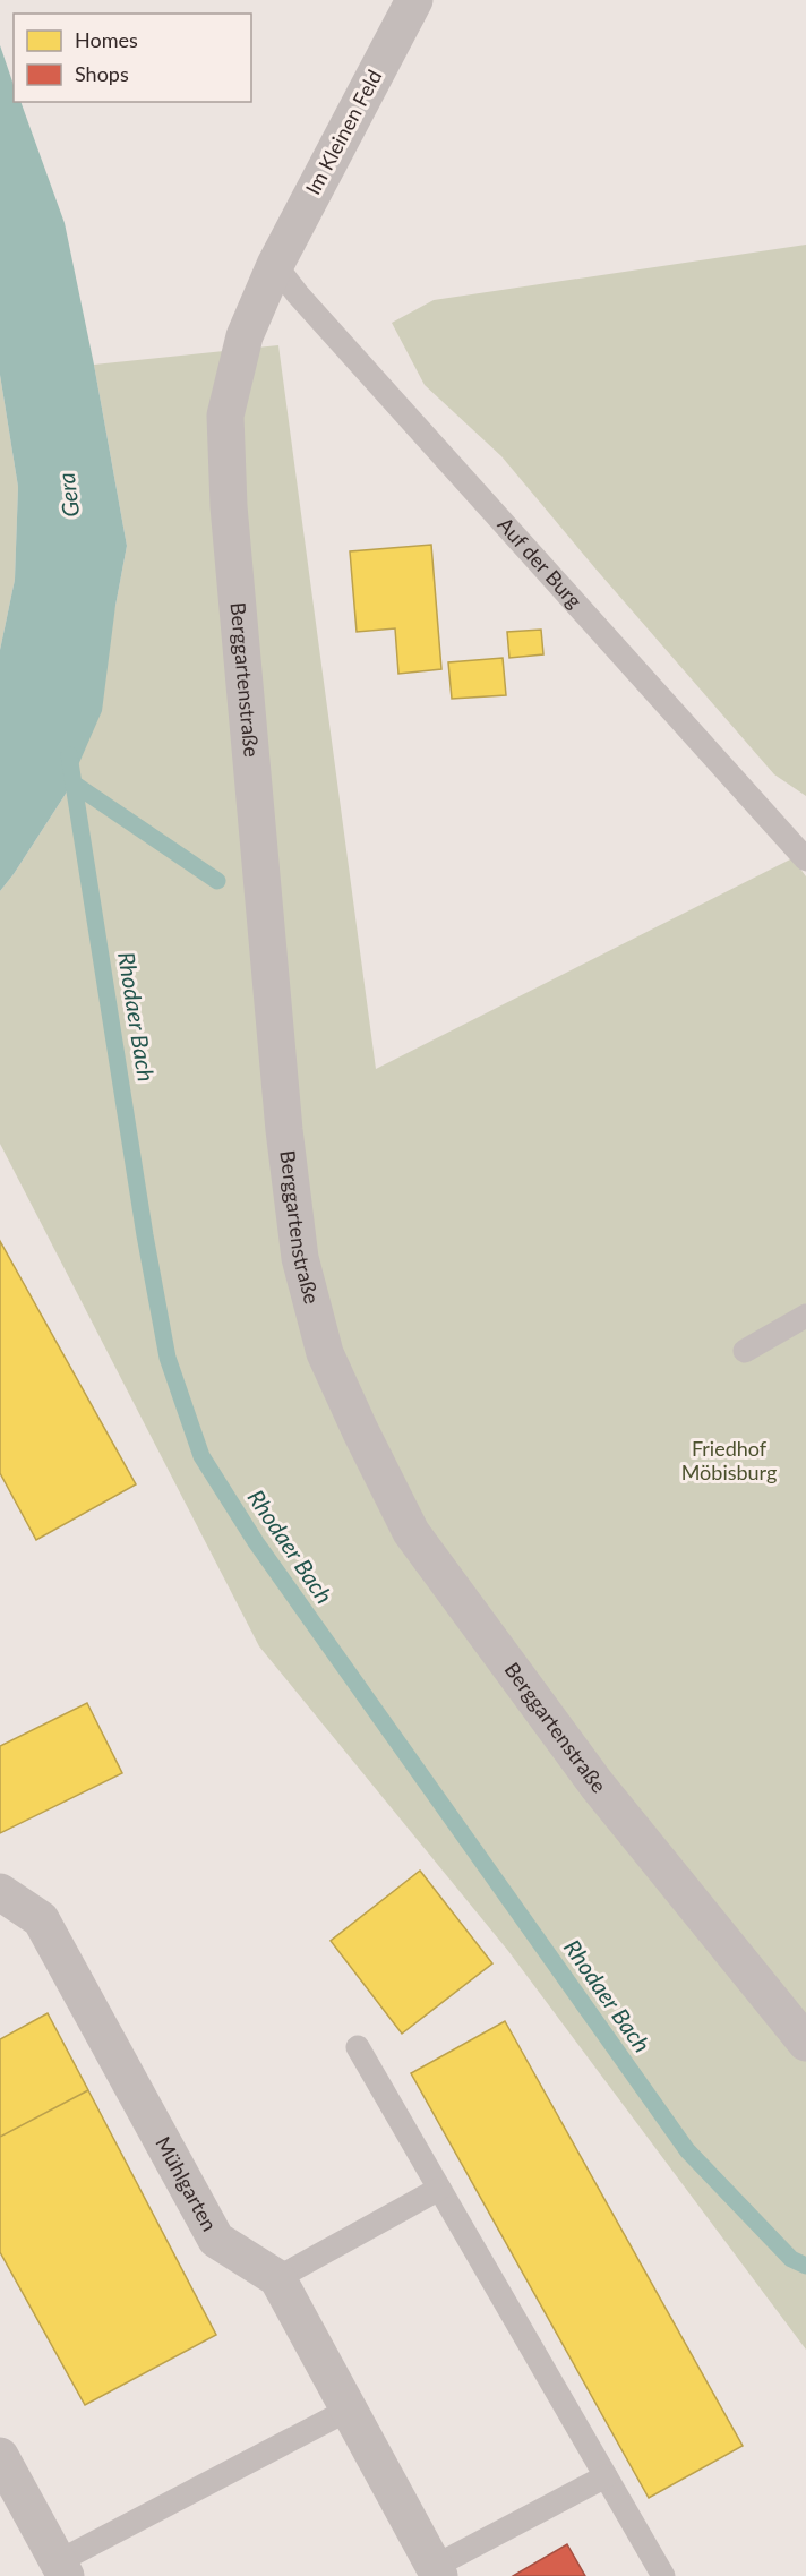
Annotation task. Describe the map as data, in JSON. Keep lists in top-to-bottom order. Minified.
{"streets":{"street":["Im Kleinen Feld","Berggartenstraße","Mühlgarten"],"lane":["Auf der Burg"]},"crossings":[["Im Kleinen Feld","Auf der Burg"],["Im Kleinen Feld","Berggartenstraße"],["Auf der Burg","Berggartenstraße"]],"water":["Gera","Rhodaer Bach"],"parks":["Friedhof Möbisburg"],"legend":["Homes","Shops"]}
